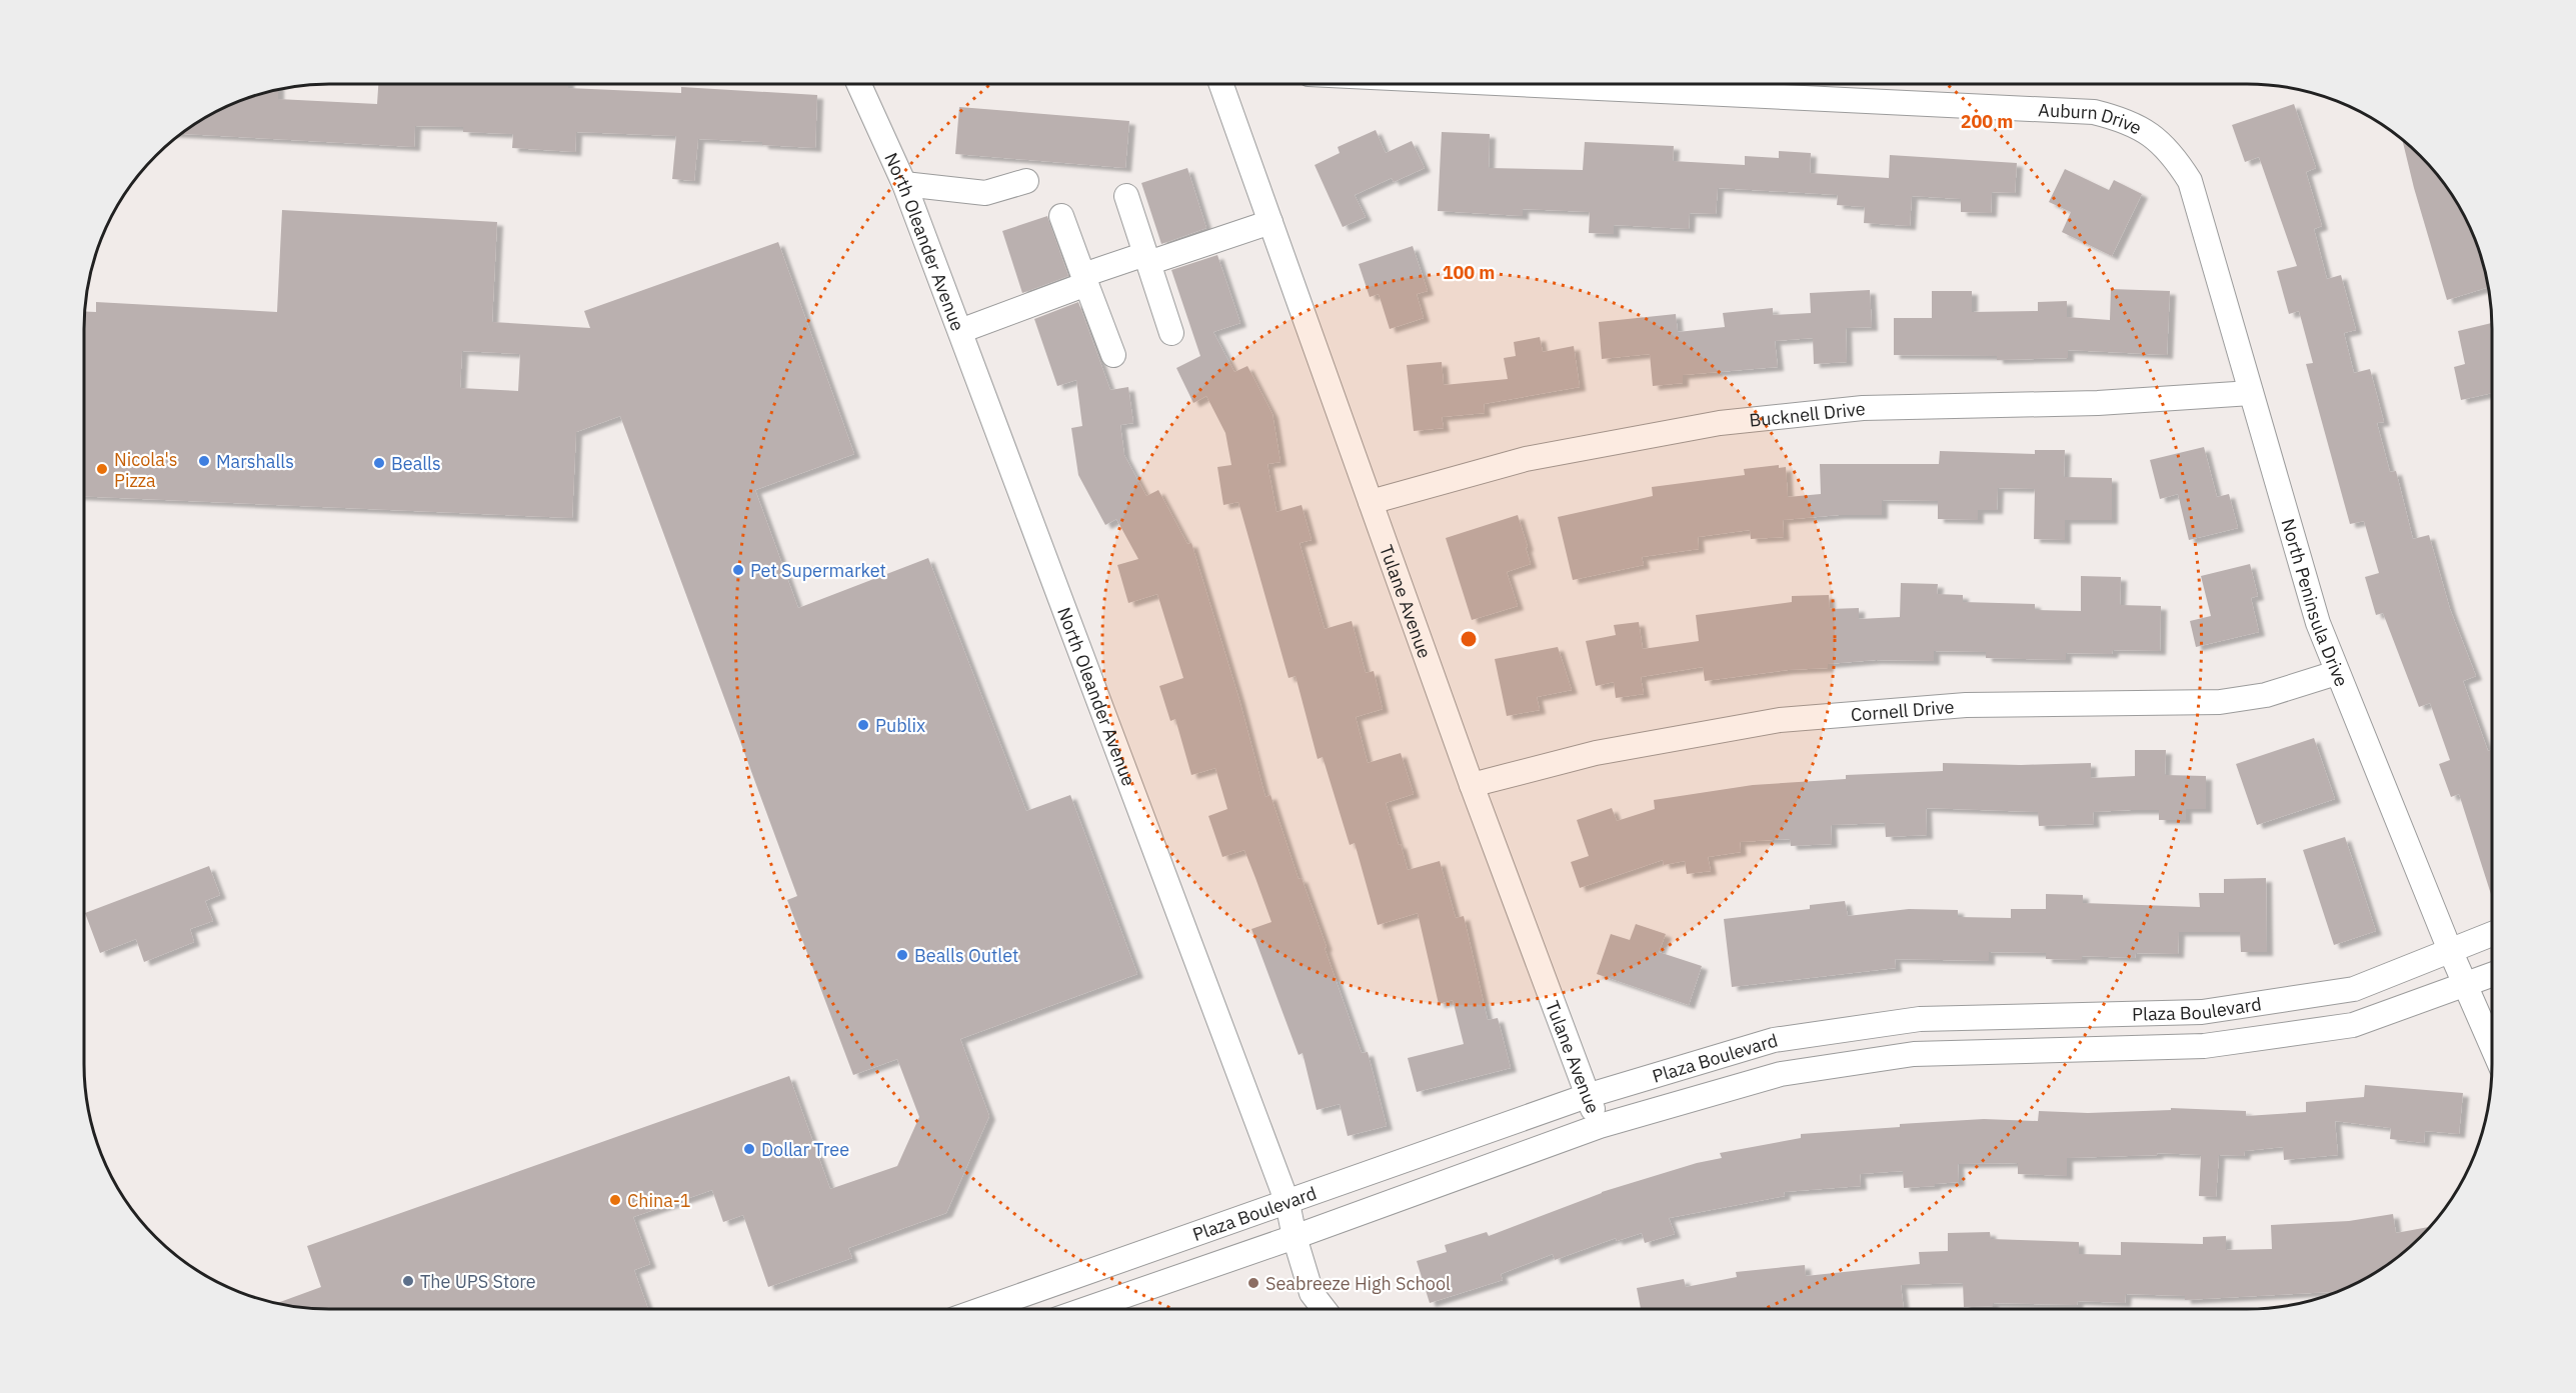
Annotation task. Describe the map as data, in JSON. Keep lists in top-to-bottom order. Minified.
{"streets":{"street":["Auburn Drive","North Oleander Avenue","Bucknell Drive","Tulane Avenue","North Peninsula Drive","Cornell Drive","Plaza Boulevard"]},"crossings":[["Auburn Drive","North Peninsula Drive"],["North Oleander Avenue","Plaza Boulevard"],["Bucknell Drive","Tulane Avenue"],["Bucknell Drive","North Peninsula Drive"],["Tulane Avenue","Cornell Drive"],["Tulane Avenue","Plaza Boulevard"],["North Peninsula Drive","Cornell Drive"],["North Peninsula Drive","Plaza Boulevard"]],"places":["Marshalls","Bealls","Nicola's Pizza","Pet Supermarket","Publix","Bealls Outlet","Dollar Tree","China-1","The UPS Store","Seabreeze High School"],"rings":["200 m","100 m"]}
